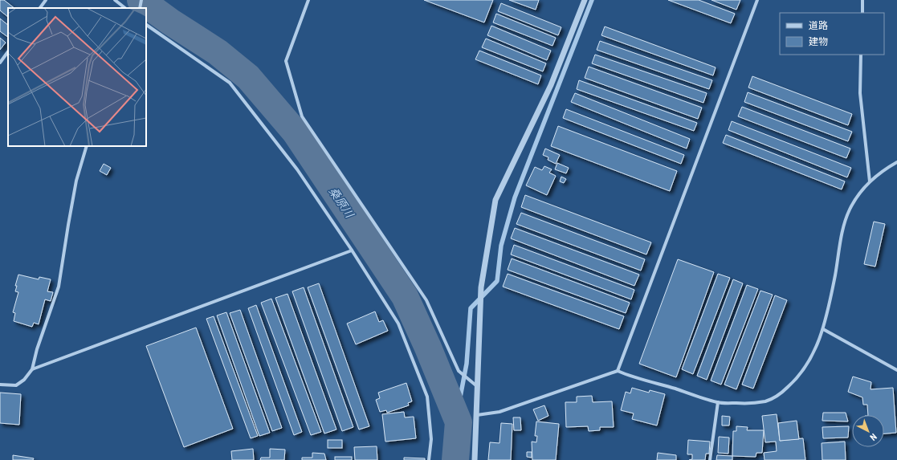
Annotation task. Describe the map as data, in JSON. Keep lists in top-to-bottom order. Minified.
{"water":["桑原川"],"legend":["道路","建物"],"north":"bottom right"}
